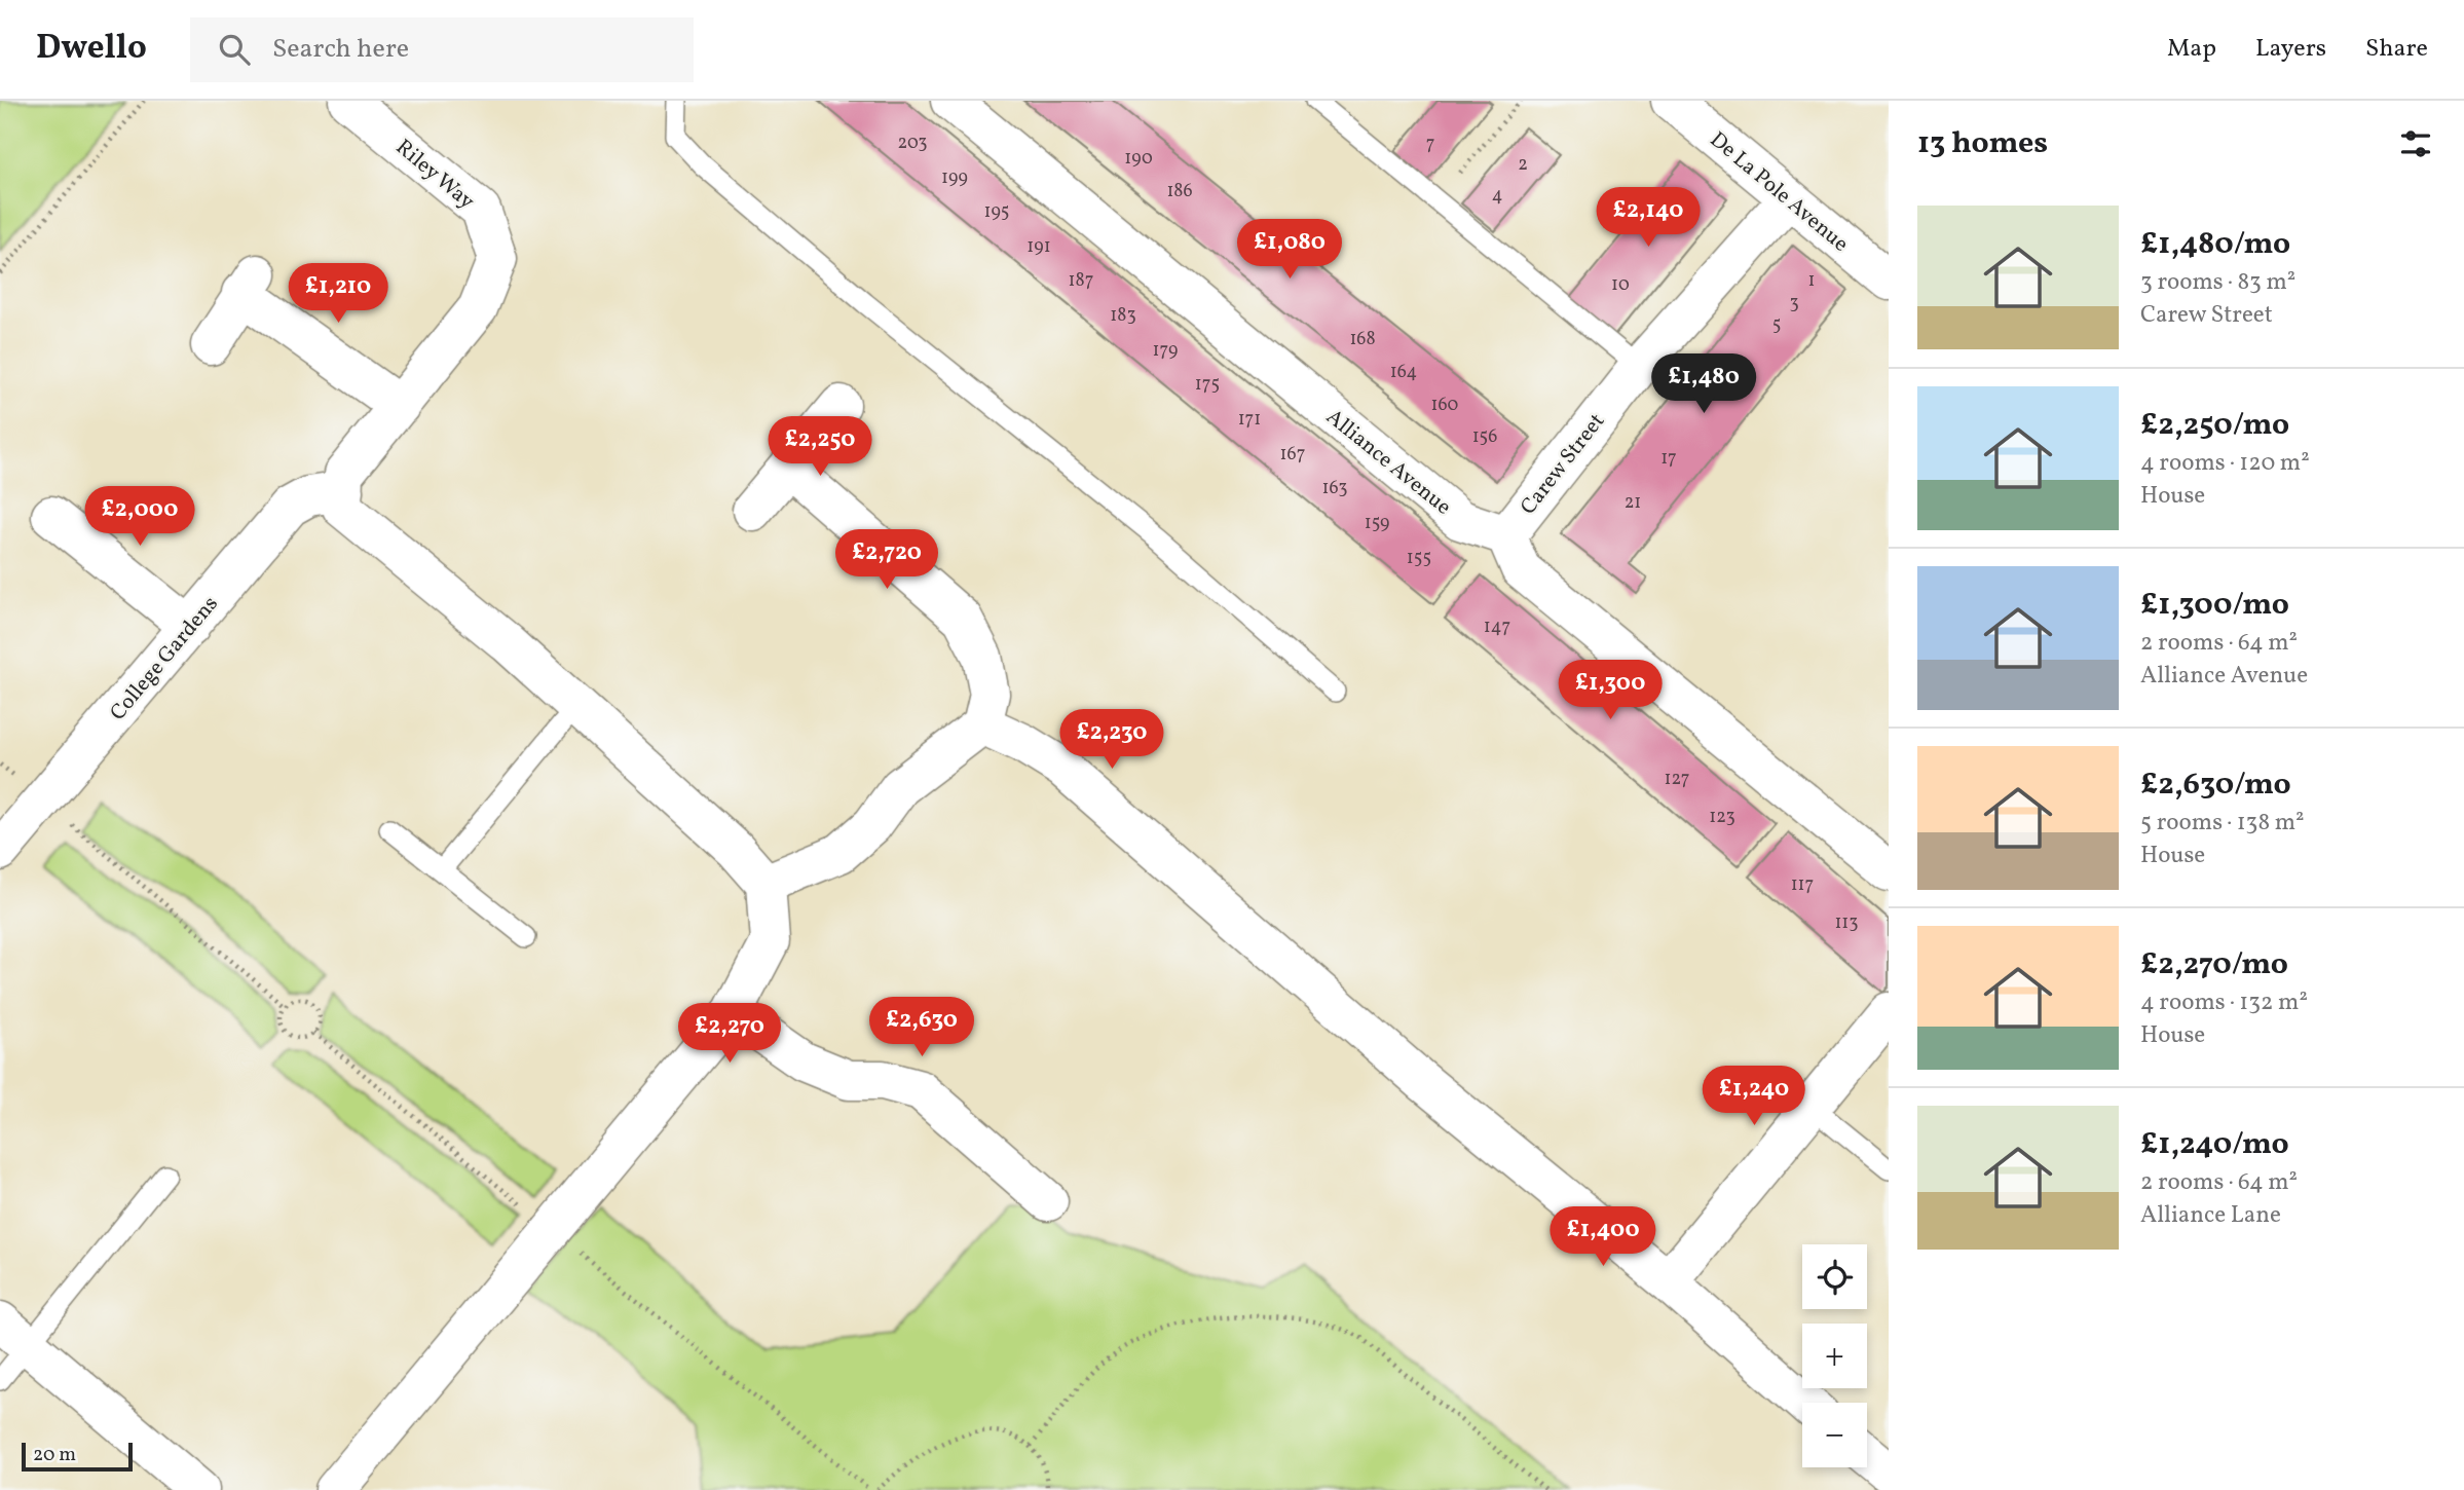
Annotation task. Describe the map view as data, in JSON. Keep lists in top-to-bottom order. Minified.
{"streets":{"street":["Riley Way","De La Pole Avenue","Alliance Avenue","Carew Street","College Gardens"]},"crossings":[["Riley Way","College Gardens"],["De La Pole Avenue","Carew Street"],["Alliance Avenue","Carew Street"]],"house_numbers":["203","7","190","2","199","186","4","195","191","187","1","10","3","183","5","168","179","164","175","160","171","156","167","17","163","21","159","155","147","127","123","117","113"],"scale_bar":"20 m","page":{"header":"Dwello","search":"Search here","nav":["Map","Layers","Share"],"heading":"13 homes","price":["£2,140","£1,080","£1,210","£1,480","£2,250","£2,000","£2,720","£1,300","£2,230","£2,630","£2,270","£1,240","£1,400"],"list":[{"name":"£1,480/mo","note":"3 rooms · 83 m² · Carew Street"},{"name":"£2,250/mo","note":"4 rooms · 120 m² · House"},{"name":"£1,300/mo","note":"2 rooms · 64 m² · Alliance Avenue"},{"name":"£2,630/mo","note":"5 rooms · 138 m² · House"},{"name":"£2,270/mo","note":"4 rooms · 132 m² · House"},{"name":"£1,240/mo","note":"2 rooms · 64 m² · Alliance Lane"}],"map_buttons":["+","−"],"scale":"20 m"}}
